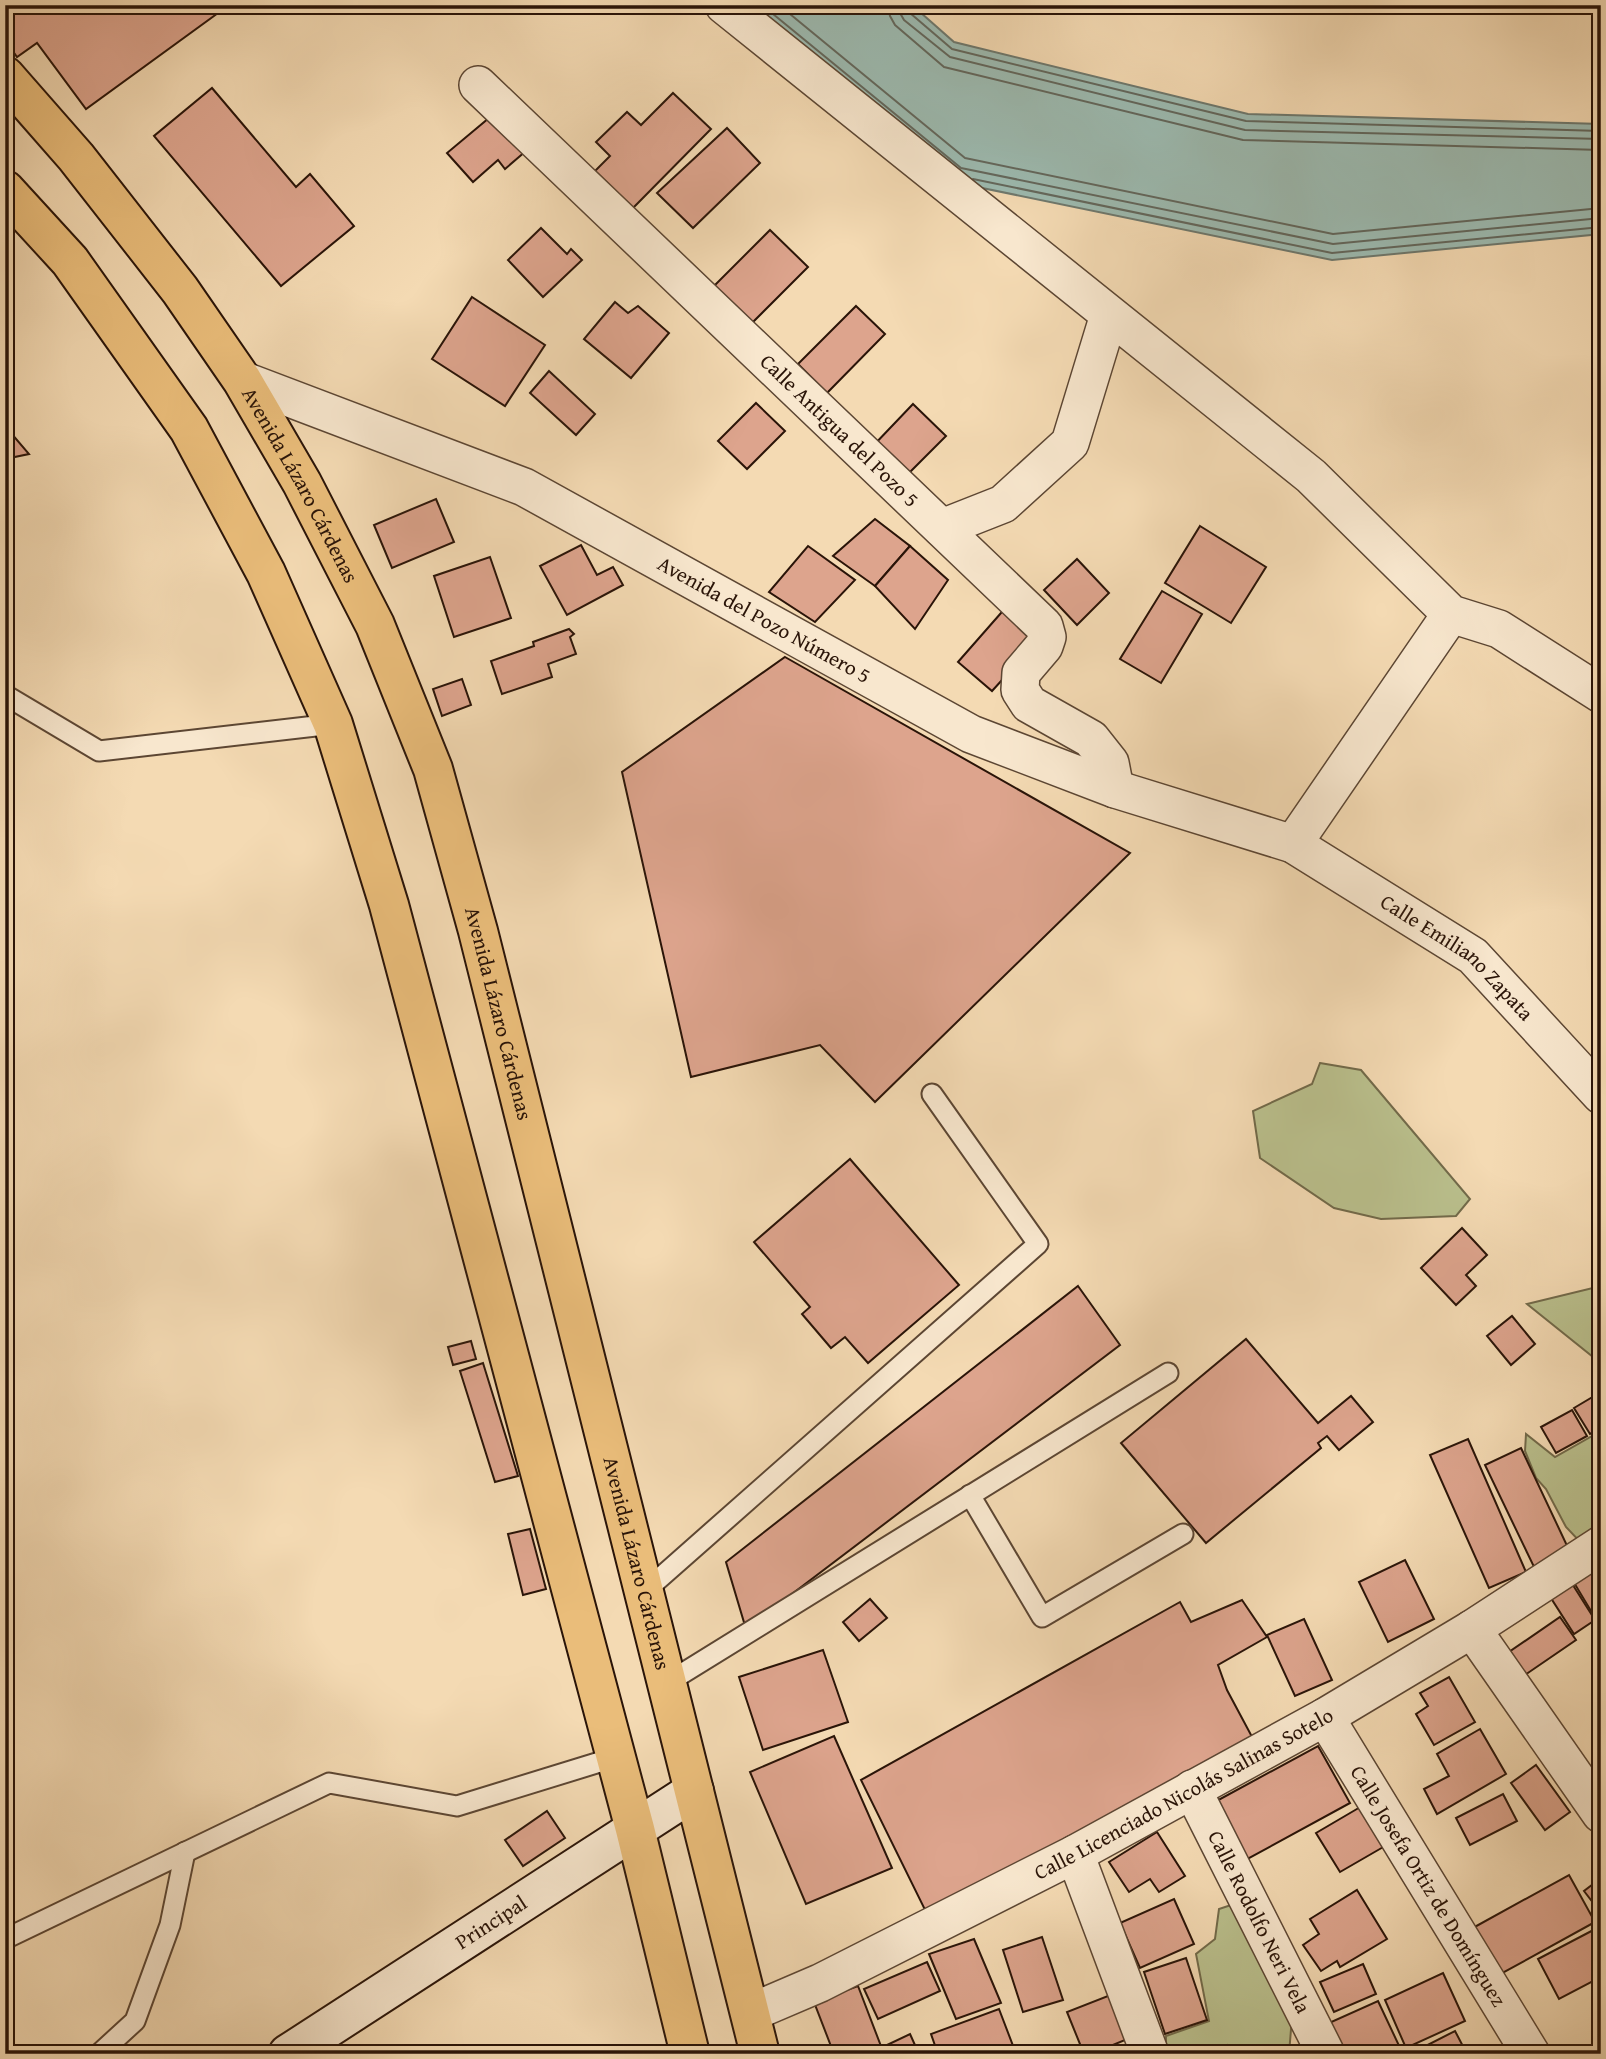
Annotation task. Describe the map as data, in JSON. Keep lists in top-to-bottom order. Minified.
{"streets":{"main road":["Avenida Lázaro Cárdenas"],"street":["Calle Antigua del Pozo 5","Avenida del Pozo Número 5","Calle Emiliano Zapata","Calle Licenciado Nicolás Salinas Sotelo","Calle Josefa Ortiz de Domínguez","Principal","Calle Rodolfo Neri Vela"]},"crossings":[["Calle Antigua del Pozo 5","Avenida del Pozo Número 5"],["Avenida Lázaro Cárdenas","Avenida del Pozo Número 5"],["Avenida Lázaro Cárdenas","Calle Licenciado Nicolás Salinas Sotelo"],["Avenida Lázaro Cárdenas","Principal"],["Avenida del Pozo Número 5","Calle Emiliano Zapata"],["Calle Licenciado Nicolás Salinas Sotelo","Calle Josefa Ortiz de Domínguez"],["Calle Licenciado Nicolás Salinas Sotelo","Calle Rodolfo Neri Vela"]]}
